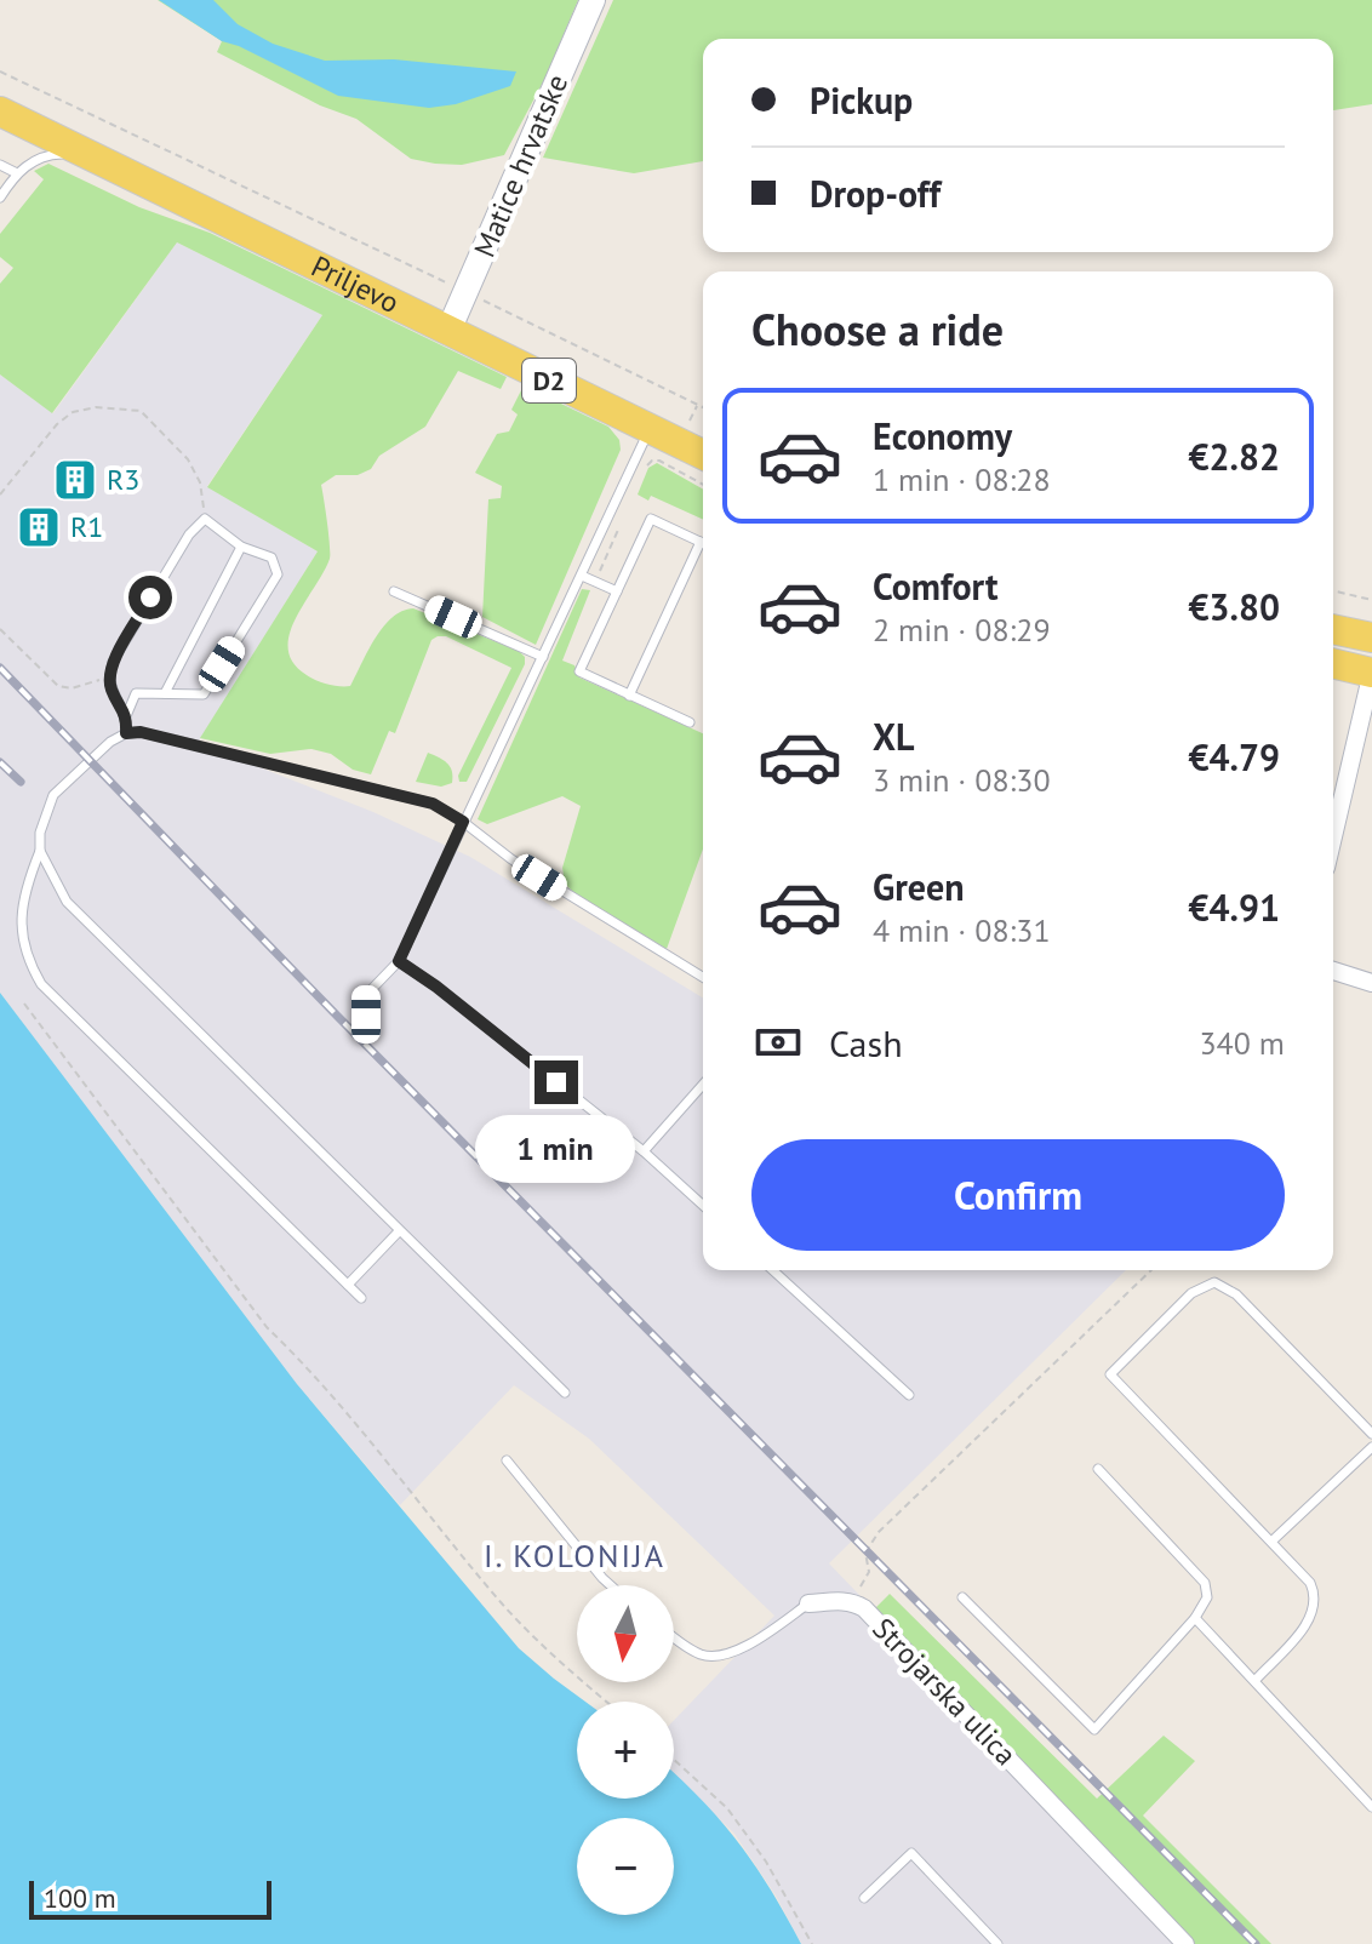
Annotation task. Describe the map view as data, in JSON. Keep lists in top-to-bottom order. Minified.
{"streets":{"main road":["Matice hrvatske","Priljevo","D2"],"street":["Strojarska ulica"]},"crossings":[["Matice hrvatske","Priljevo"]],"districts":["I. KOLONIJA"],"places":{"building":["R3","R1"]},"scale_bar":"100 m","north":"bottom","page":{"banner":["Pickup","Drop-off"],"heading":"Choose a ride","list":[{"name":"Economy","note":"1 min · 08:28","value":"€2.82"},{"name":"Comfort","note":"2 min · 08:29","value":"€3.80"},{"name":"XL","note":"3 min · 08:30","value":"€4.79"},{"name":"Green","note":"4 min · 08:31","value":"€4.91"}],"pay":["Cash","340 m"],"bubble":"1 min","buttons":"Confirm","map_buttons":["+","−"],"scale":"100 m"}}
